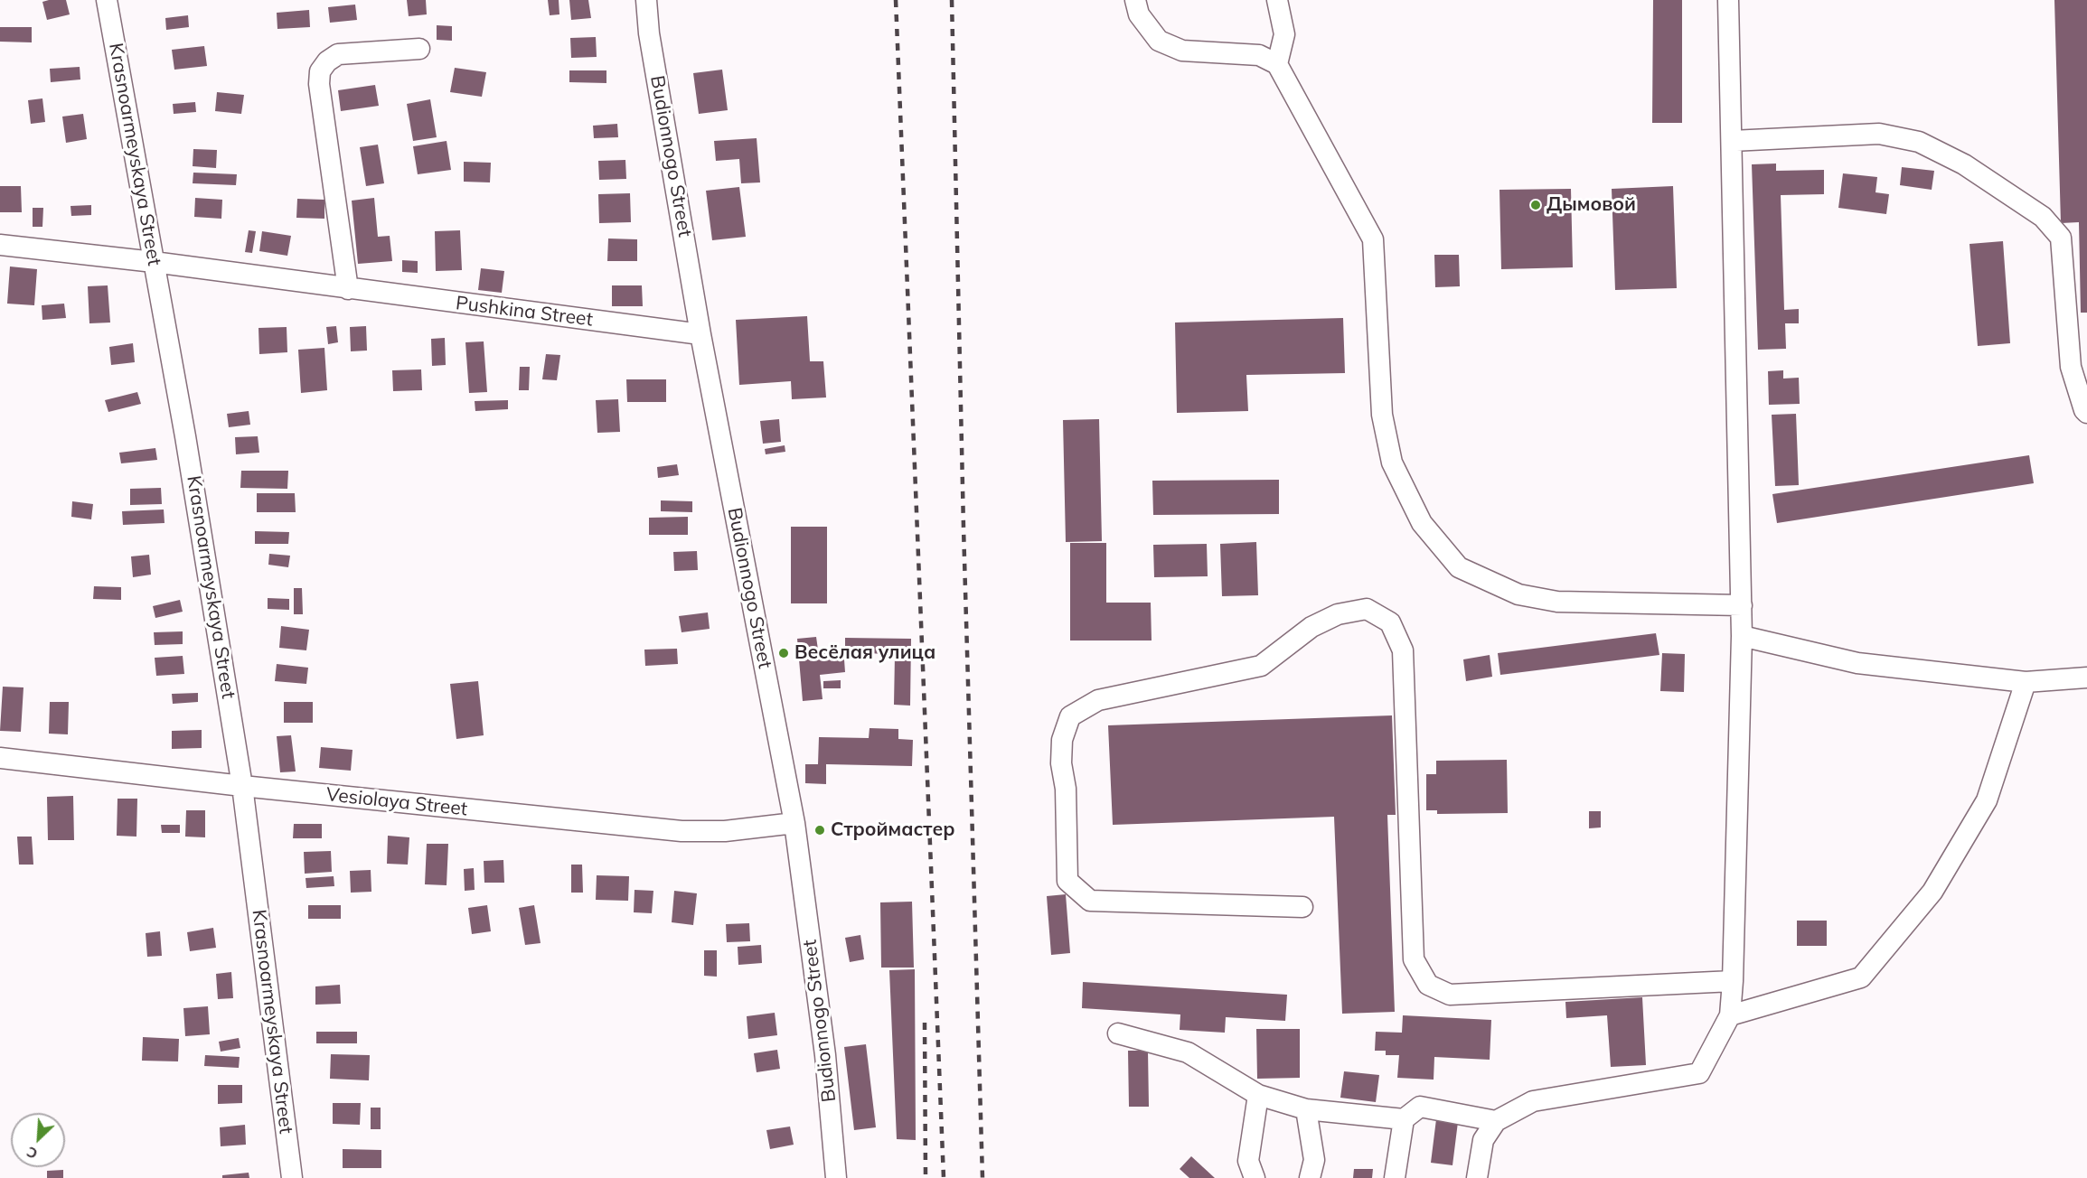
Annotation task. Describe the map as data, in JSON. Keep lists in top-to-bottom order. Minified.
{"streets":{"street":["Krasnoarmeyskaya Street","Budionnogo Street","Pushkina Street","Vesiolaya Street"]},"crossings":[["Krasnoarmeyskaya Street","Pushkina Street"],["Krasnoarmeyskaya Street","Vesiolaya Street"],["Budionnogo Street","Pushkina Street"],["Budionnogo Street","Vesiolaya Street"]],"places":["Дымовой","Весёлая улица","Строймастер"],"north":"bottom left"}
